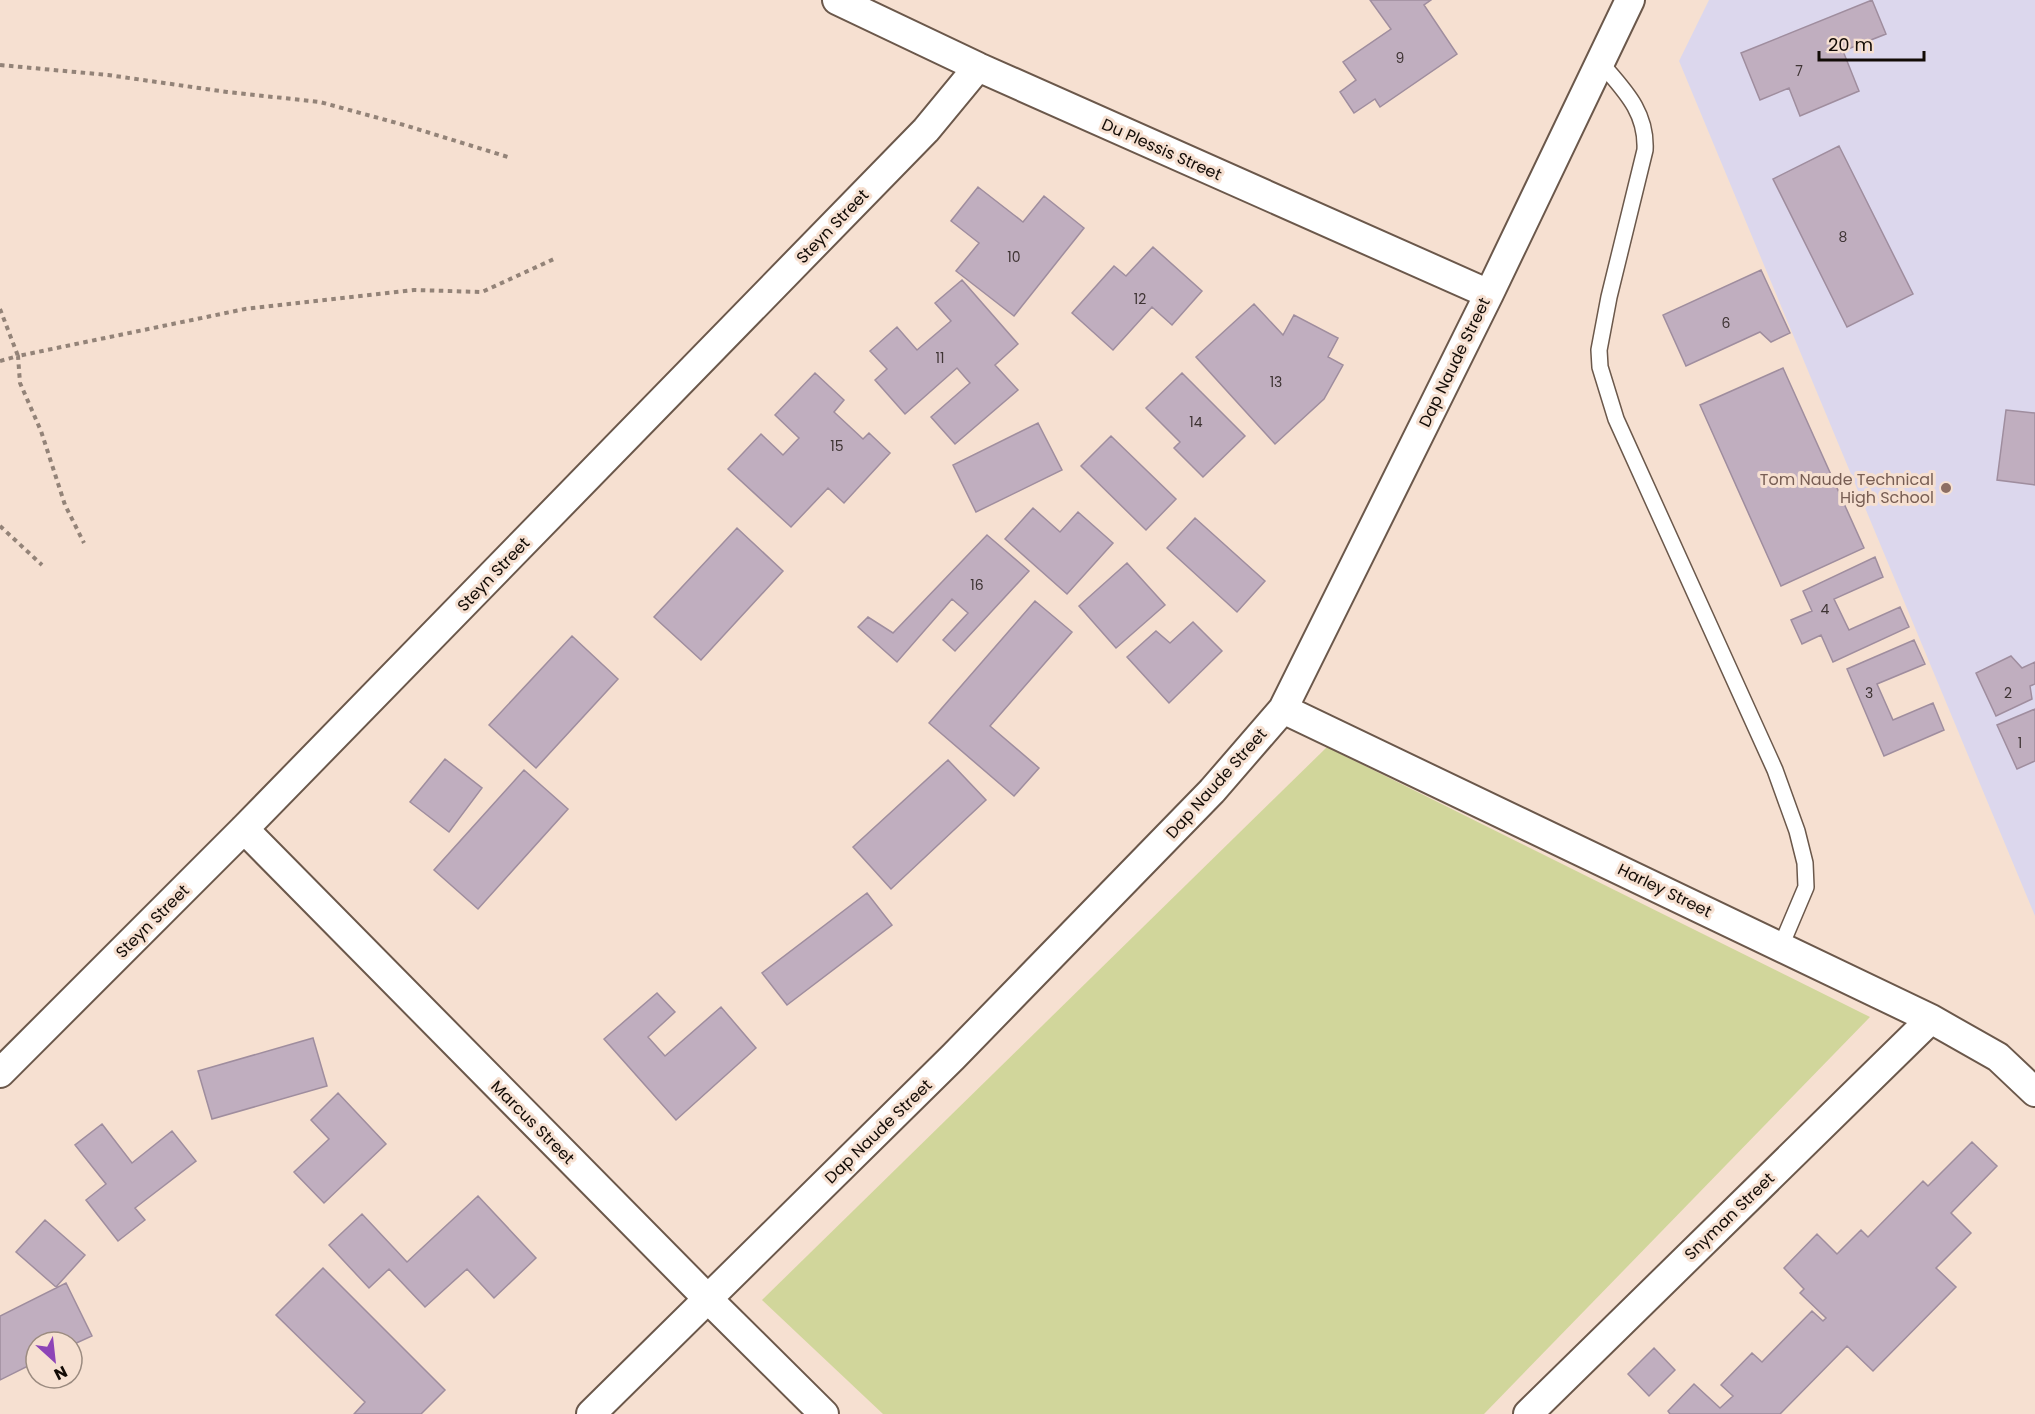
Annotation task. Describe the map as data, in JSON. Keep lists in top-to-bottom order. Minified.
{"streets":{"street":["Du Plessis Street","Steyn Street","Dap Naude Street","Harley Street","Marcus Street","Snyman Street"]},"crossings":[["Du Plessis Street","Steyn Street"],["Du Plessis Street","Dap Naude Street"],["Steyn Street","Marcus Street"],["Dap Naude Street","Harley Street"],["Dap Naude Street","Marcus Street"],["Harley Street","Snyman Street"]],"places":["Tom Naude Technical High School"],"house_numbers":["9","7","8","10","12","6","11","13","14","15","16","4","3","2","1"],"scale_bar":"20 m","north":"bottom right"}
